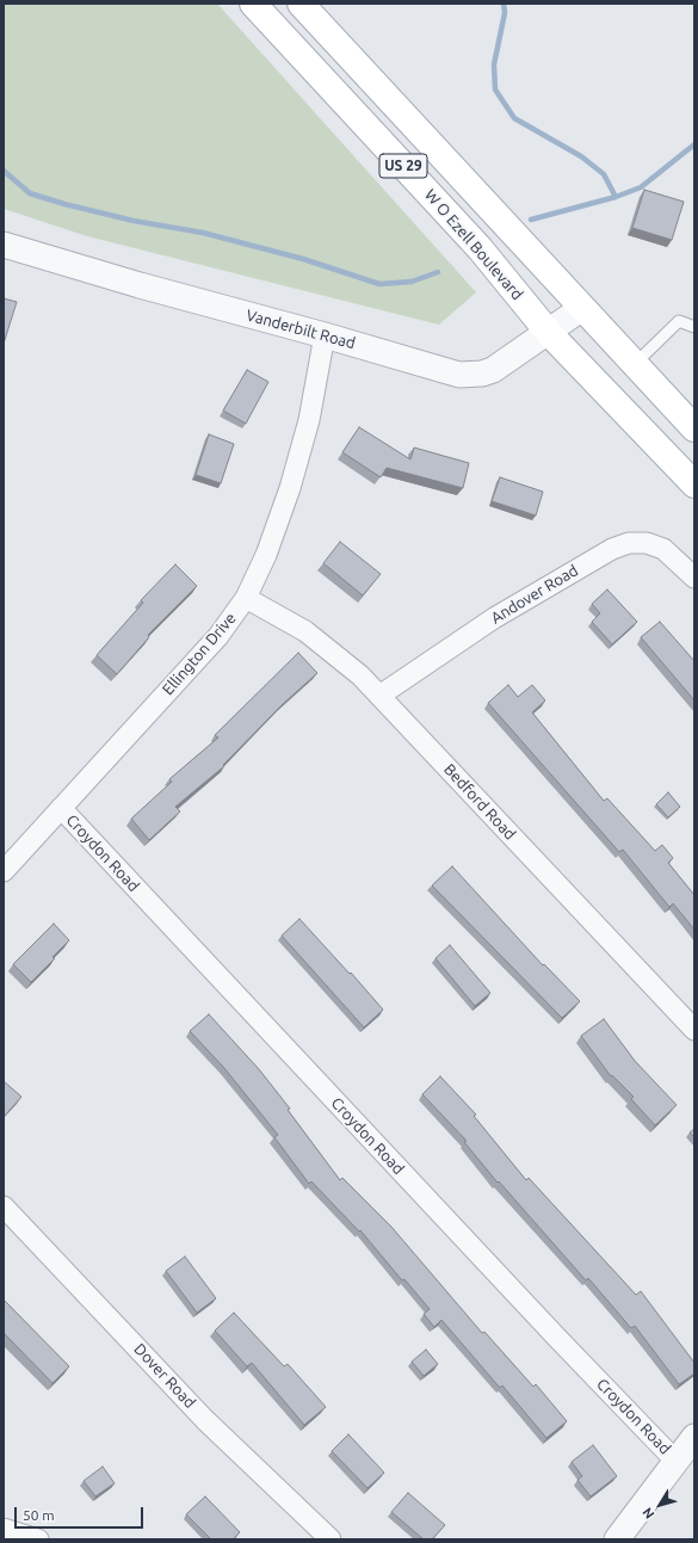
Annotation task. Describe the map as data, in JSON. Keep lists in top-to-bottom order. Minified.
{"streets":{"main road":["US 29","W O Ezell Boulevard"],"street":["Vanderbilt Road","Andover Road","Ellington Drive","Bedford Road","Croydon Road","Dover Road"]},"crossings":[["US 29","Vanderbilt Road"],["W O Ezell Boulevard","Vanderbilt Road"],["Vanderbilt Road","Ellington Drive"],["Andover Road","Bedford Road"],["Ellington Drive","Bedford Road"],["Ellington Drive","Croydon Road"]],"scale_bar":"50 m","north":"bottom left"}
